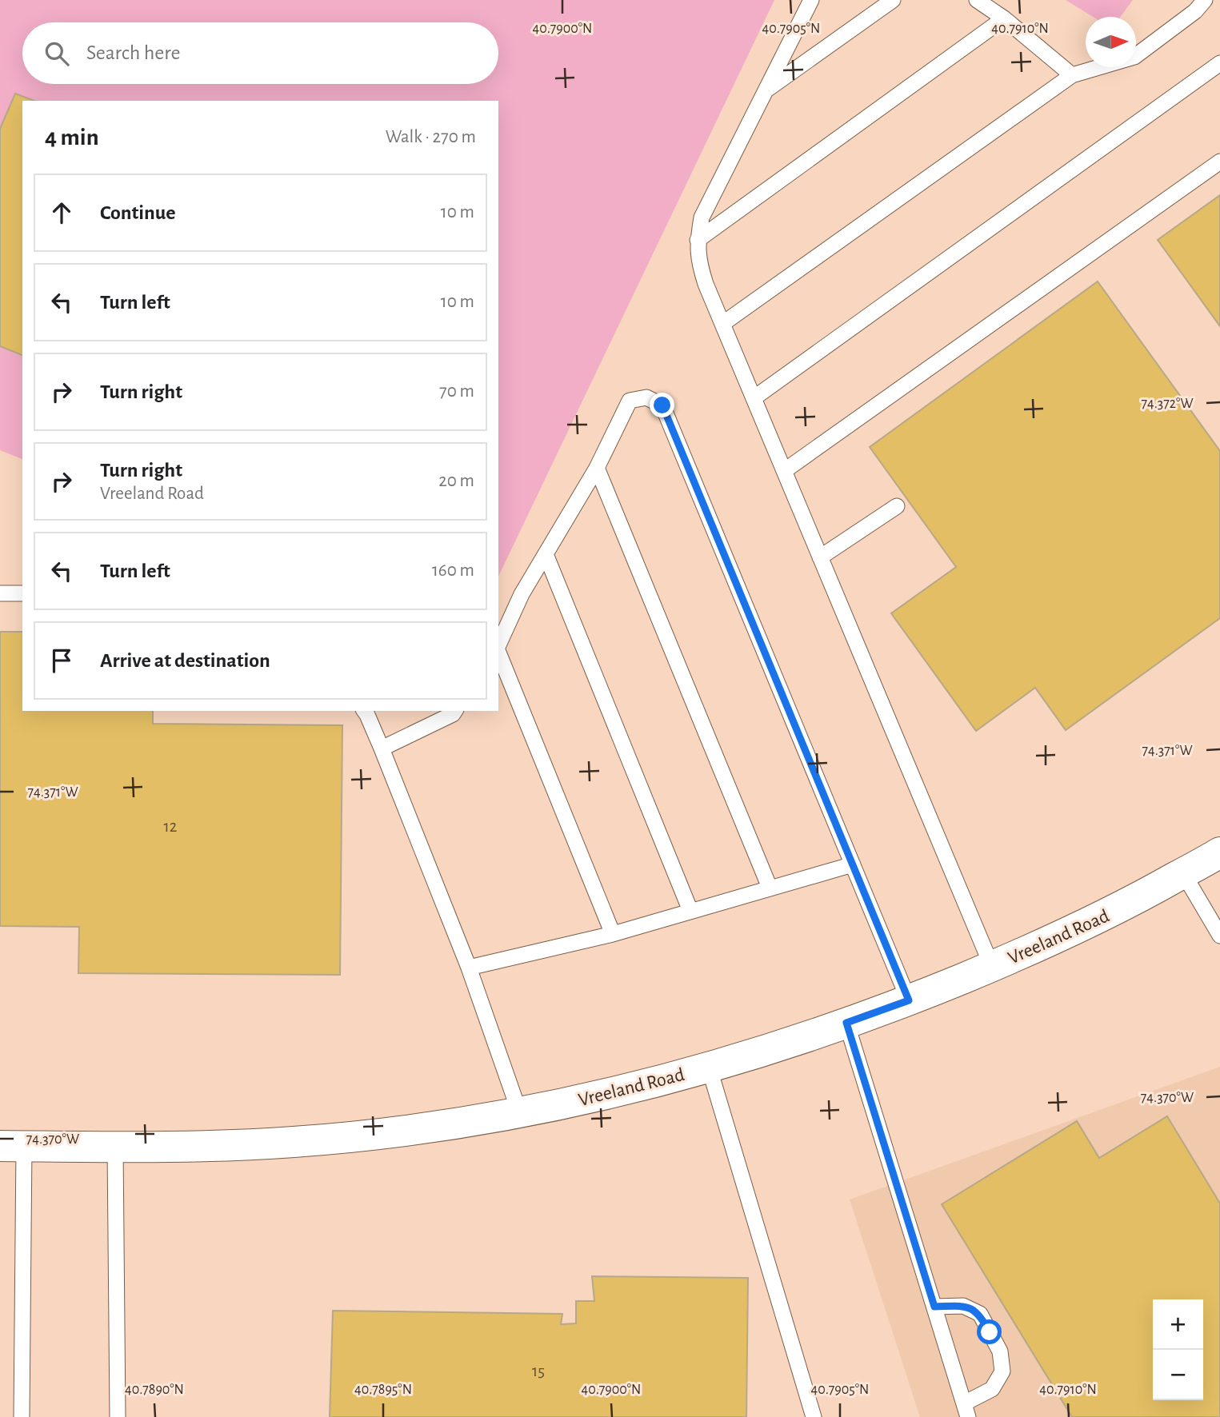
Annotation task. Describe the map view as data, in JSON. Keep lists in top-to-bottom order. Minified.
{"streets":{"street":["Vreeland Road"]},"house_numbers":["12","15"],"north":"right","page":{"search":"Search here","heading":["4 min","Walk · 270 m"],"list":[["Continue","10 m"],["Turn left","10 m"],["Turn right","70 m"],["Turn right","Vreeland Road","20 m"],["Turn left","160 m"],"Arrive at destination"],"map_buttons":["+","−"]},"coordinates":["40.7900°N","40.7905°N","40.7910°N","74.372°W","74.371°W","74.370°W","40.7890°N","40.7895°N"]}
